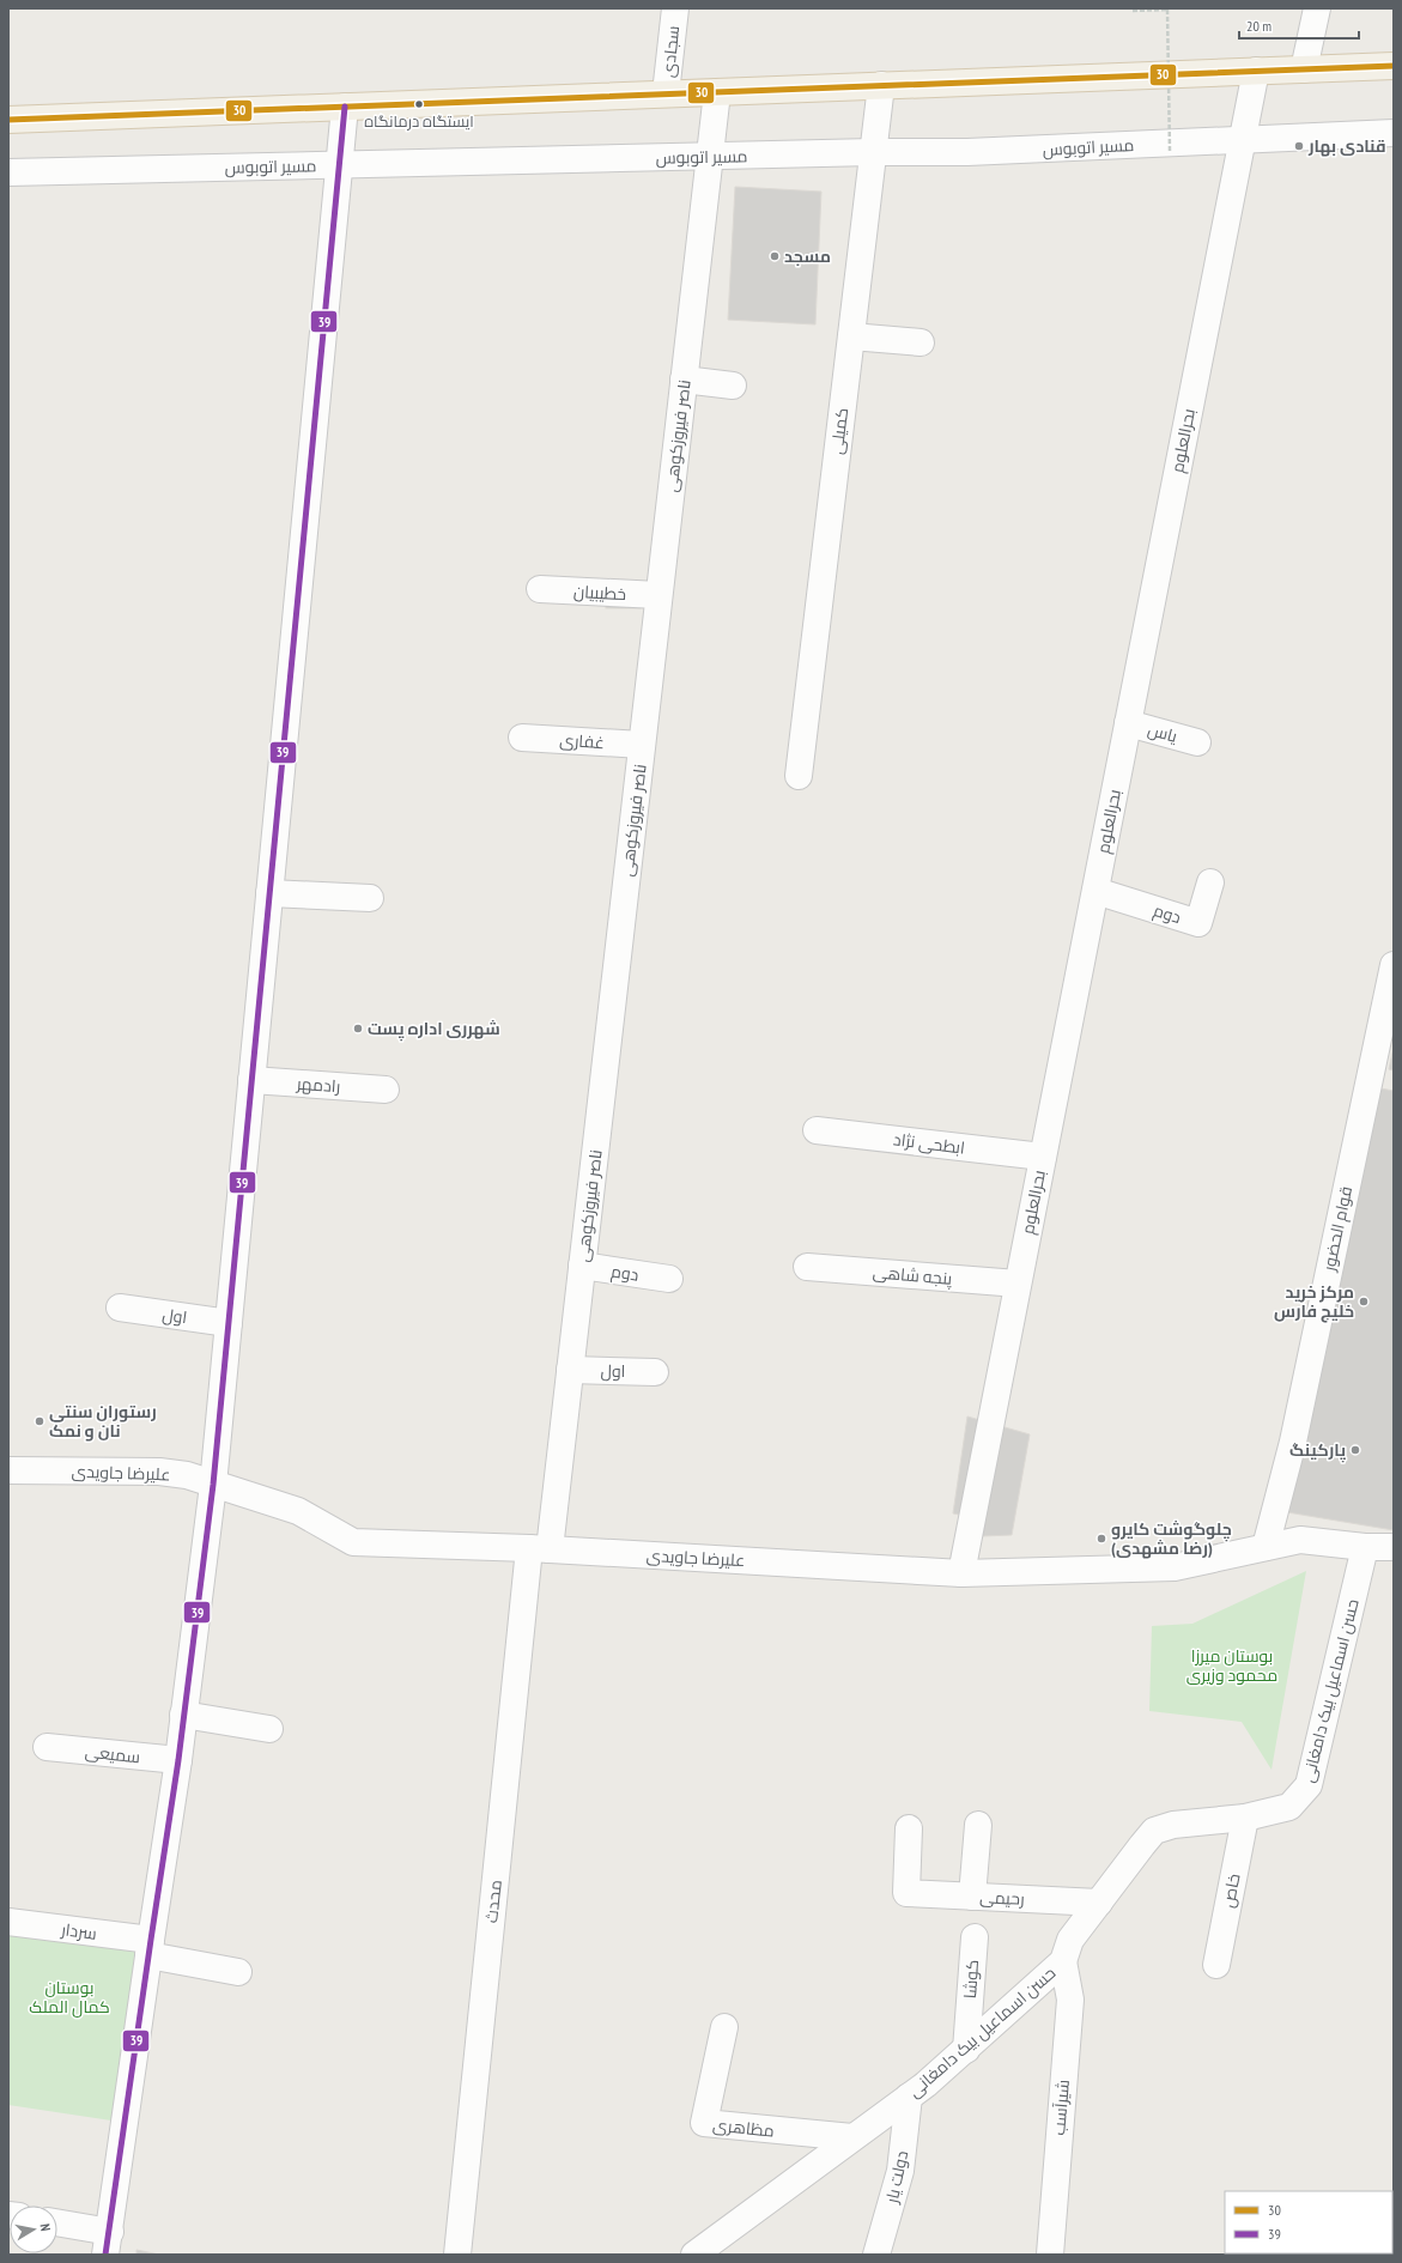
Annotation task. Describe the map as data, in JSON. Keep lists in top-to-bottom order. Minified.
{"streets":{"street":["سجادی","مسیر اتوبوس","کمیلی","ناصر فیروزکوهی","بحرالعلوم","خطیبیان","یاس","غفاری","دوم","رادمهر","ابطحی نژاد","قوام الحضور","پنجه شاهی","اول","علیرضا جاویدی","حسن اسماعیل بیک دامغانی","سمیعی","خاص","رحیمی","محدث","سردار","کوشا","شیرآسب","مظاهری","دولت یار"]},"crossings":[["مسیر اتوبوس","کمیلی"],["مسیر اتوبوس","ناصر فیروزکوهی"],["مسیر اتوبوس","بحرالعلوم"],["ناصر فیروزکوهی","خطیبیان"],["ناصر فیروزکوهی","غفاری"],["ناصر فیروزکوهی","دوم"],["ناصر فیروزکوهی","اول"],["ناصر فیروزکوهی","علیرضا جاویدی"],["ناصر فیروزکوهی","محدث"],["بحرالعلوم","یاس"],["بحرالعلوم","دوم"],["بحرالعلوم","ابطحی نژاد"],["بحرالعلوم","پنجه شاهی"],["بحرالعلوم","علیرضا جاویدی"],["قوام الحضور","علیرضا جاویدی"],["علیرضا جاویدی","حسن اسماعیل بیک دامغانی"],["علیرضا جاویدی","محدث"],["حسن اسماعیل بیک دامغانی","خاص"],["حسن اسماعیل بیک دامغانی","رحیمی"],["حسن اسماعیل بیک دامغانی","کوشا"],["حسن اسماعیل بیک دامغانی","شیرآسب"],["حسن اسماعیل بیک دامغانی","مظاهری"],["حسن اسماعیل بیک دامغانی","دولت یار"]],"parks":["بوستان میرزا محمود وزیری","بوستان کمال الملک"],"places":["ایستگاه درمانگاه","قنادی بهار","مسجد","شهرری اداره پست","مرکز خرید خلیج فارس","رستوران سنتی نان و نمک","پارکینگ","چلوگوشت کایرو (رضا مشهدی)"],"lines":["transit line 30","transit line 39"],"legend":["30","39"],"scale_bar":"20 m","north":"right"}
